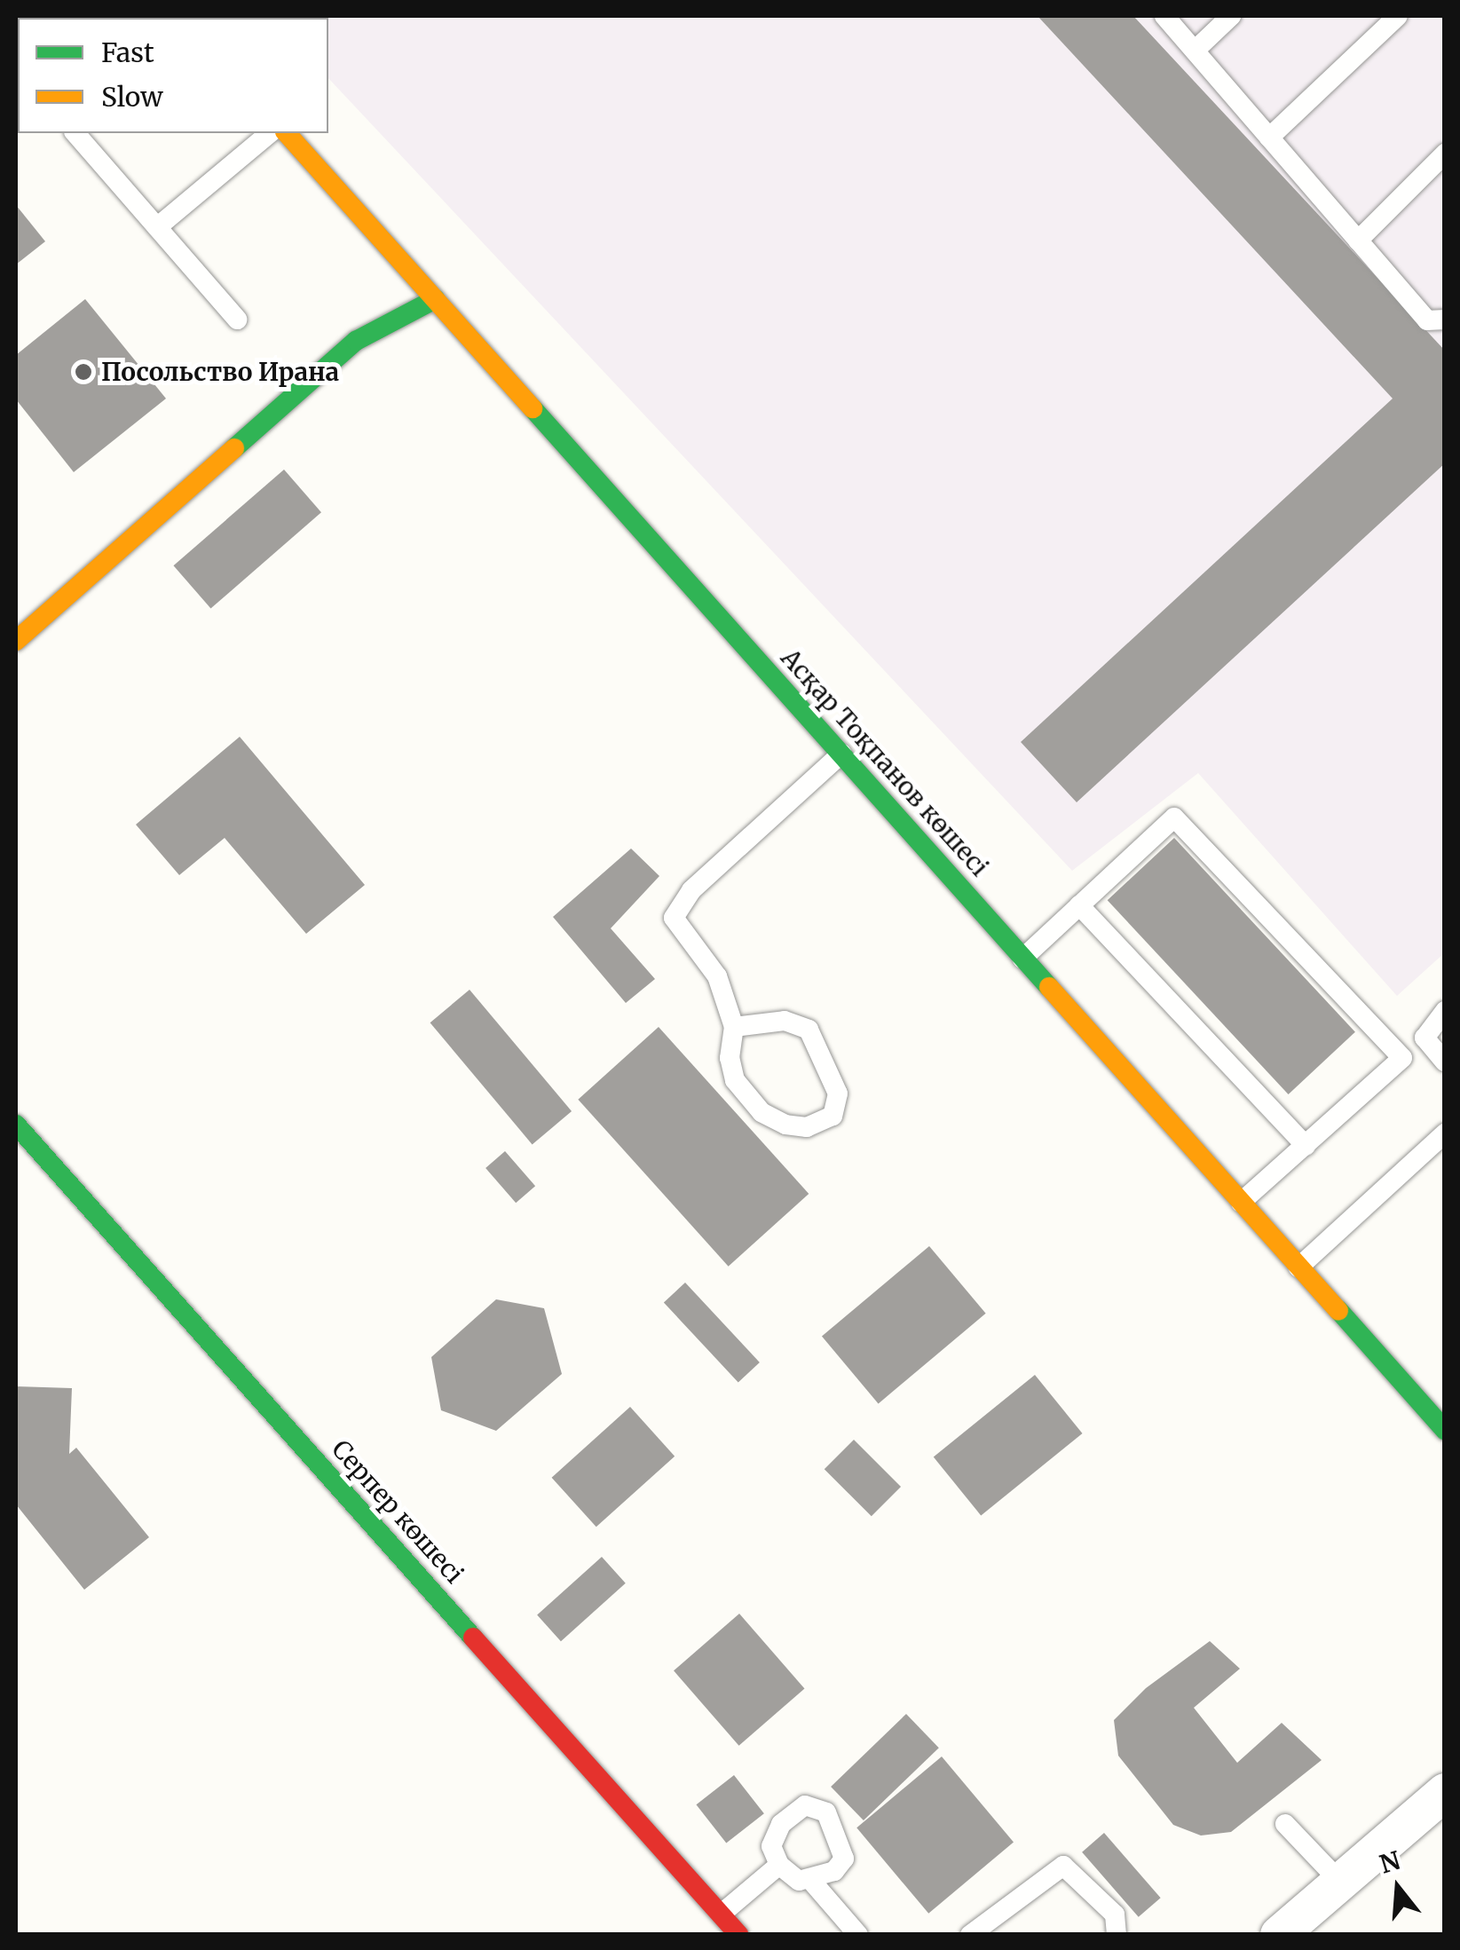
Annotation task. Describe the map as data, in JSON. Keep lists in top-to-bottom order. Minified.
{"streets":{"street":["Асқар Тоқпанов көшесі","Серпер көшесі"]},"places":["Посольство Ирана"],"legend":["Fast","Slow"],"north":"top"}
